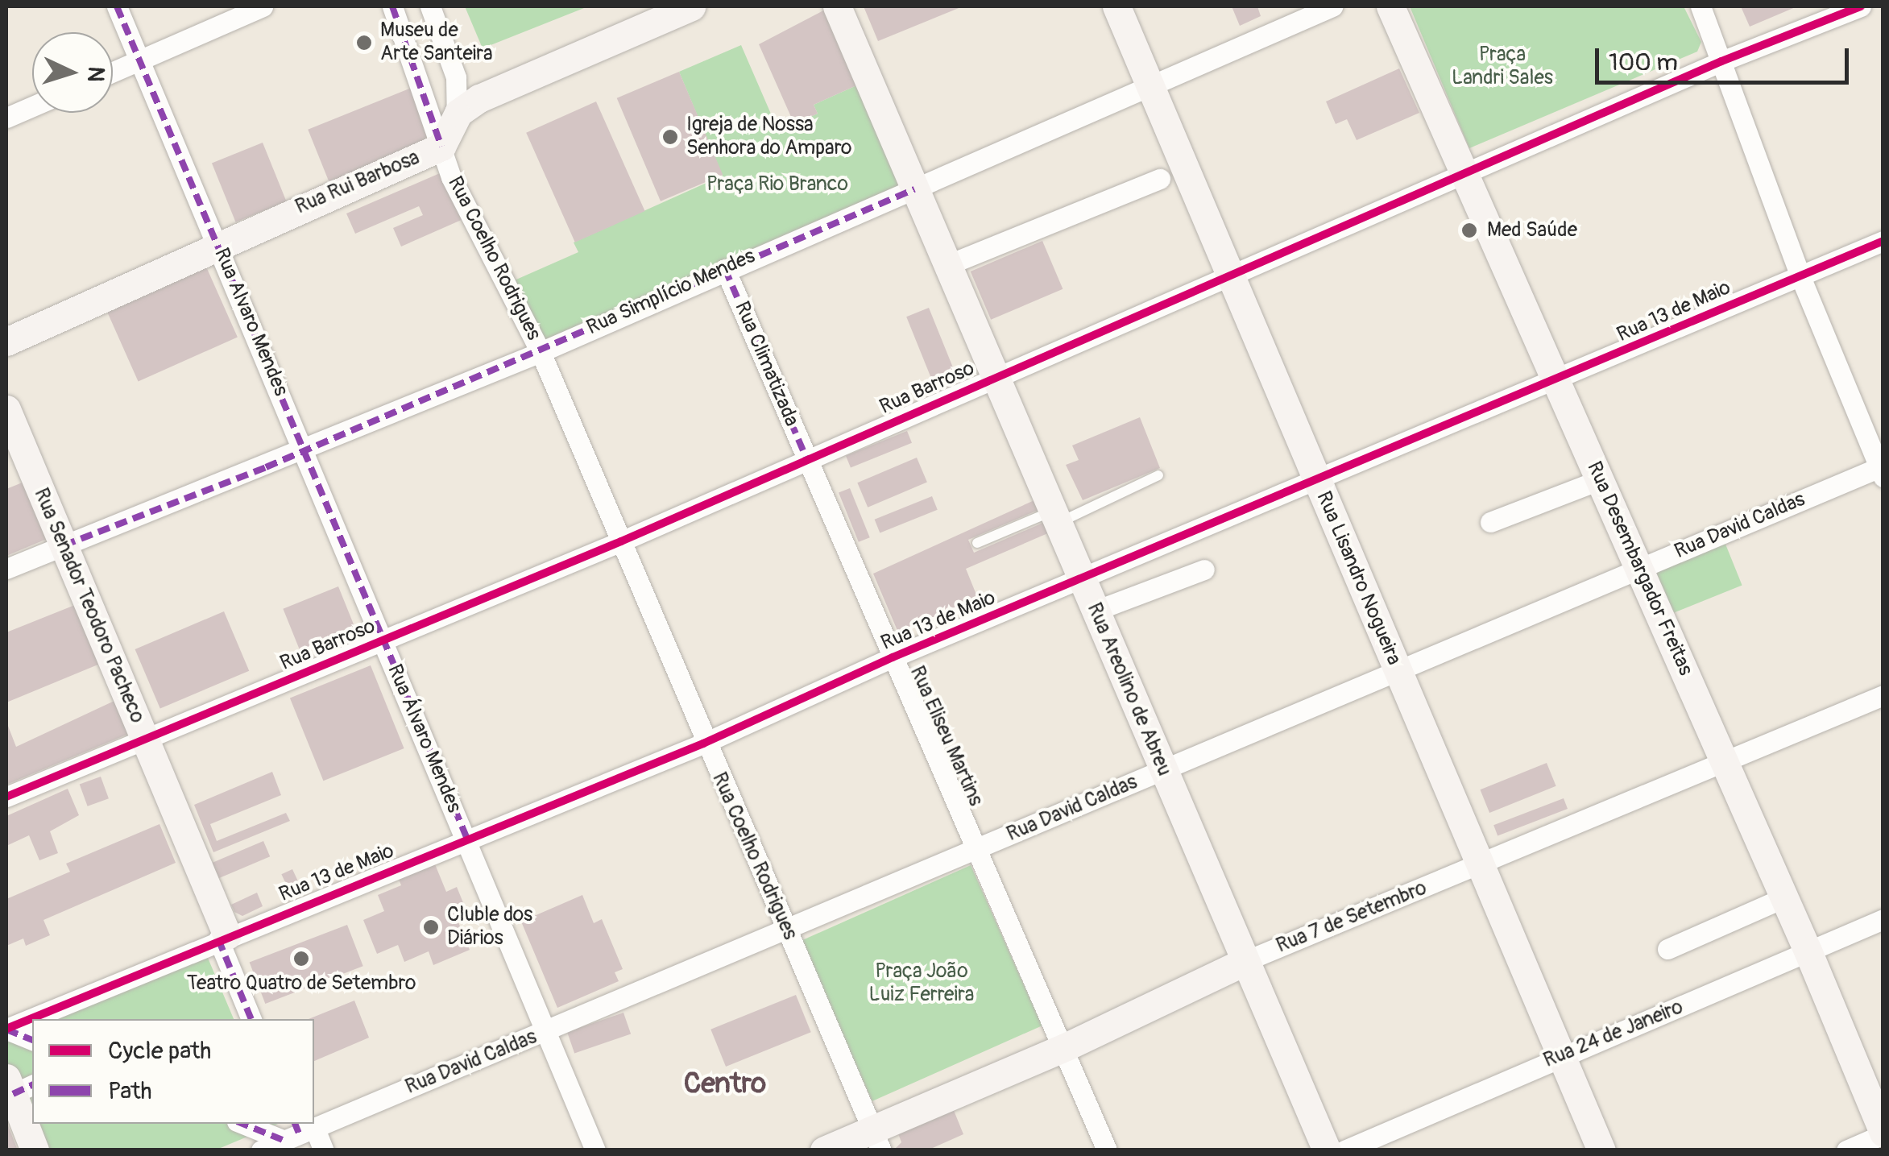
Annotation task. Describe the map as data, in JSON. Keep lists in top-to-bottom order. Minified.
{"streets":{"street":["Rua Rui Barbosa","Rua Coelho Rodrigues","Rua Simplício Mendes","Rua 13 de Maio","Rua Alvaro Mendes","Rua Climatizada","Rua Barroso","Rua David Caldas","Rua Desembargador Freitas","Rua Lisandro Nogueira","Rua Senador Teodoro Pacheco","Rua Areolino de Abreu","Rua Eliseu Martins","Rua Álvaro Mendes","Rua 7 de Setembro","Rua 24 de Janeiro"]},"crossings":[["Rua Rui Barbosa","Rua Coelho Rodrigues"],["Rua Rui Barbosa","Rua Alvaro Mendes"],["Rua Coelho Rodrigues","Rua Simplício Mendes"],["Rua Coelho Rodrigues","Rua 13 de Maio"],["Rua Coelho Rodrigues","Rua Barroso"],["Rua Coelho Rodrigues","Rua David Caldas"],["Rua Coelho Rodrigues","Rua 7 de Setembro"],["Rua Simplício Mendes","Rua Alvaro Mendes"],["Rua Simplício Mendes","Rua Climatizada"],["Rua Simplício Mendes","Rua Lisandro Nogueira"],["Rua Simplício Mendes","Rua Senador Teodoro Pacheco"],["Rua Simplício Mendes","Rua Areolino de Abreu"],["Rua 13 de Maio","Rua Desembargador Freitas"],["Rua 13 de Maio","Rua Lisandro Nogueira"],["Rua 13 de Maio","Rua Senador Teodoro Pacheco"],["Rua 13 de Maio","Rua Areolino de Abreu"],["Rua 13 de Maio","Rua Eliseu Martins"],["Rua 13 de Maio","Rua Álvaro Mendes"],["Rua Alvaro Mendes","Rua Barroso"],["Rua Alvaro Mendes","Rua Álvaro Mendes"],["Rua Climatizada","Rua Barroso"],["Rua Climatizada","Rua Eliseu Martins"],["Rua Barroso","Rua Desembargador Freitas"],["Rua Barroso","Rua Lisandro Nogueira"],["Rua Barroso","Rua Senador Teodoro Pacheco"],["Rua Barroso","Rua Areolino de Abreu"],["Rua Barroso","Rua Eliseu Martins"],["Rua Barroso","Rua Álvaro Mendes"],["Rua David Caldas","Rua Desembargador Freitas"],["Rua David Caldas","Rua Lisandro Nogueira"],["Rua David Caldas","Rua Areolino de Abreu"],["Rua David Caldas","Rua Eliseu Martins"],["Rua David Caldas","Rua Álvaro Mendes"],["Rua Desembargador Freitas","Rua 7 de Setembro"],["Rua Desembargador Freitas","Rua 24 de Janeiro"],["Rua Lisandro Nogueira","Rua 7 de Setembro"],["Rua Lisandro Nogueira","Rua 24 de Janeiro"],["Rua Areolino de Abreu","Rua 7 de Setembro"],["Rua Eliseu Martins","Rua 7 de Setembro"]],"districts":["Centro"],"parks":["Praça Landri Sales","Praça Rio Branco","Praça João Luiz Ferreira"],"places":["Museu de Arte Santeira","Igreja de Nossa Senhora do Amparo","Med Saúde","Cluble dos Diários","Teatro Quatro de Setembro"],"legend":["Cycle path","Path"],"scale_bar":"100 m","north":"right"}
